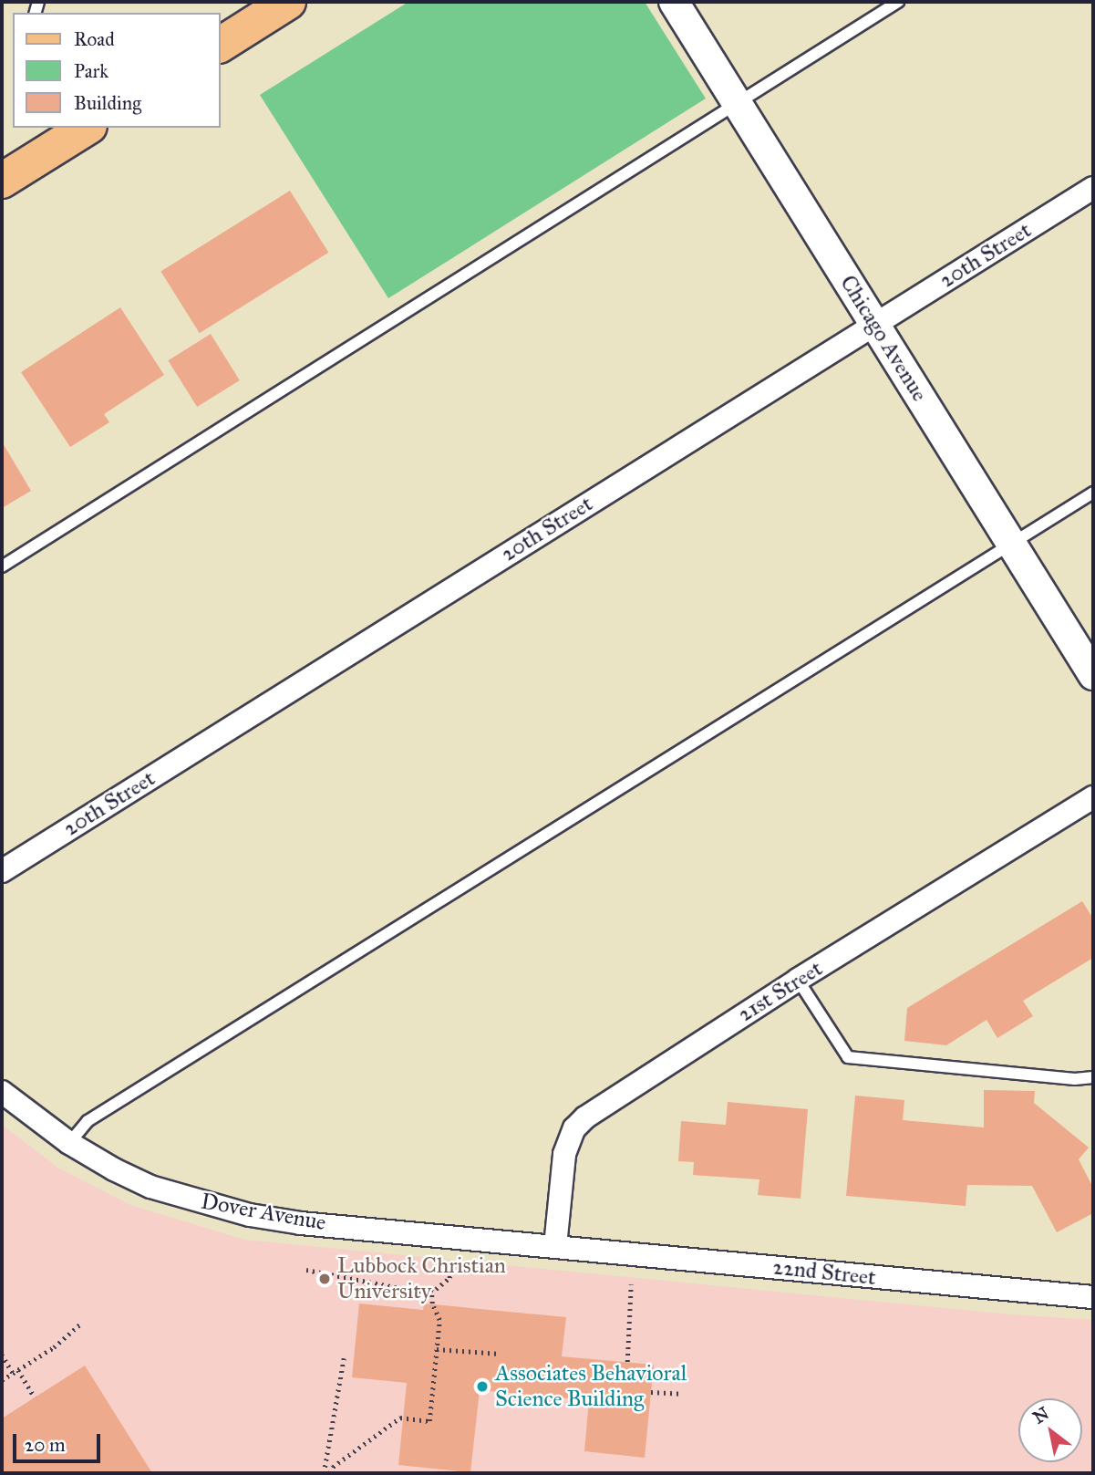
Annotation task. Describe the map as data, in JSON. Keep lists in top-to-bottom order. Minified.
{"streets":{"street":["20th Street","Chicago Avenue","21st Street","Dover Avenue","22nd Street"]},"crossings":[["20th Street","Chicago Avenue"],["21st Street","Dover Avenue"],["21st Street","22nd Street"],["Dover Avenue","22nd Street"]],"places":["Lubbock Christian University","Associates Behavioral Science Building"],"legend":["Road","Park","Building"],"scale_bar":"20 m","north":"top left"}
